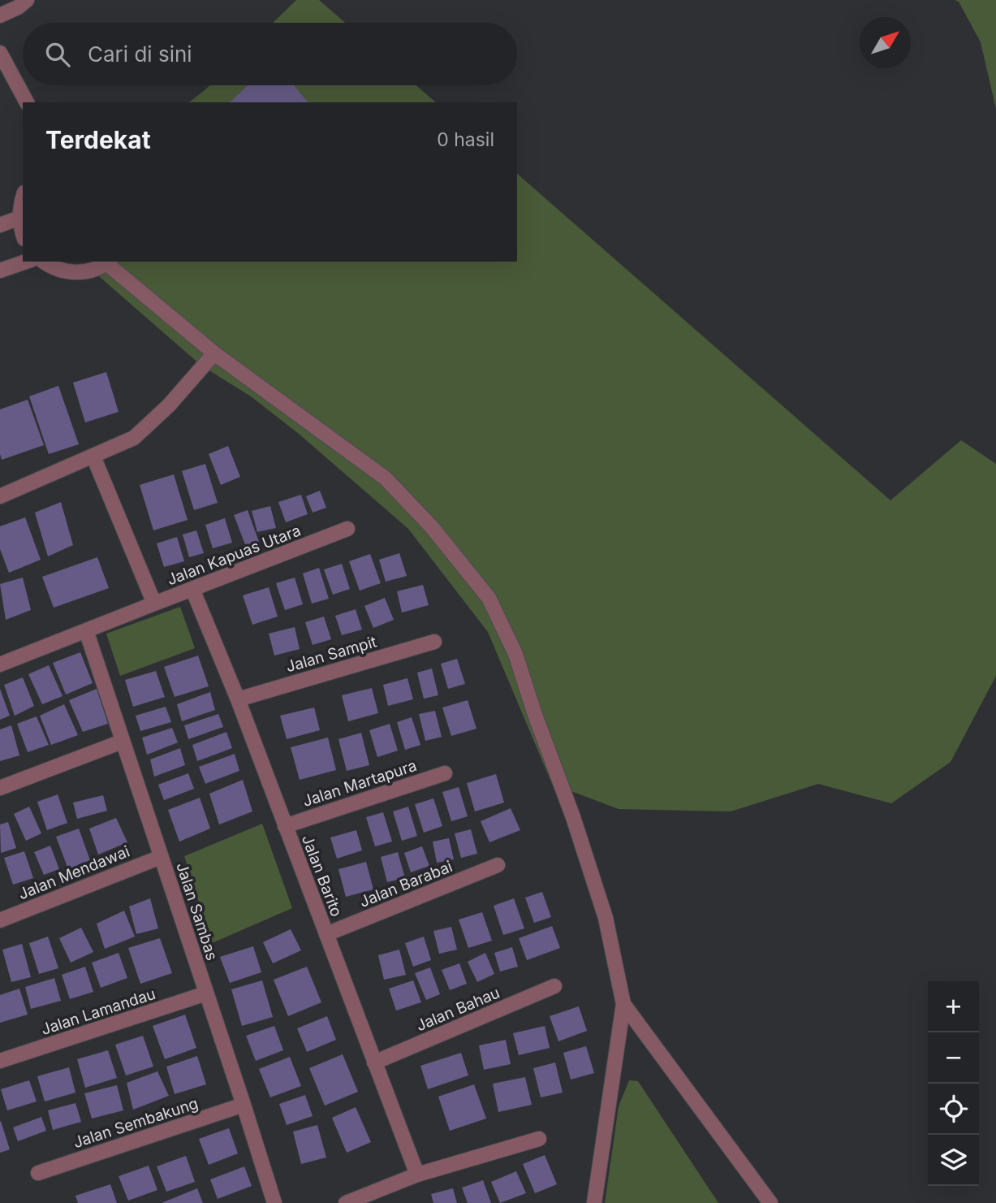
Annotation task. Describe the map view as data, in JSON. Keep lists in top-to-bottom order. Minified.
{"streets":{"street":["Jalan Kapuas Utara","Jalan Sampit","Jalan Martapura","Jalan Mendawai","Jalan Barito","Jalan Barabai","Jalan Sambas","Jalan Bahau","Jalan Lamandau","Jalan Sembakung"]},"crossings":[["Jalan Kapuas Utara","Jalan Barito"],["Jalan Sampit","Jalan Barito"],["Jalan Martapura","Jalan Barito"],["Jalan Mendawai","Jalan Sambas"],["Jalan Barito","Jalan Barabai"],["Jalan Barito","Jalan Bahau"],["Jalan Sambas","Jalan Lamandau"],["Jalan Sambas","Jalan Sembakung"]],"north":"top right","page":{"search":"Cari di sini","heading":["Terdekat","0 hasil"],"map_buttons":["+","−"]}}
